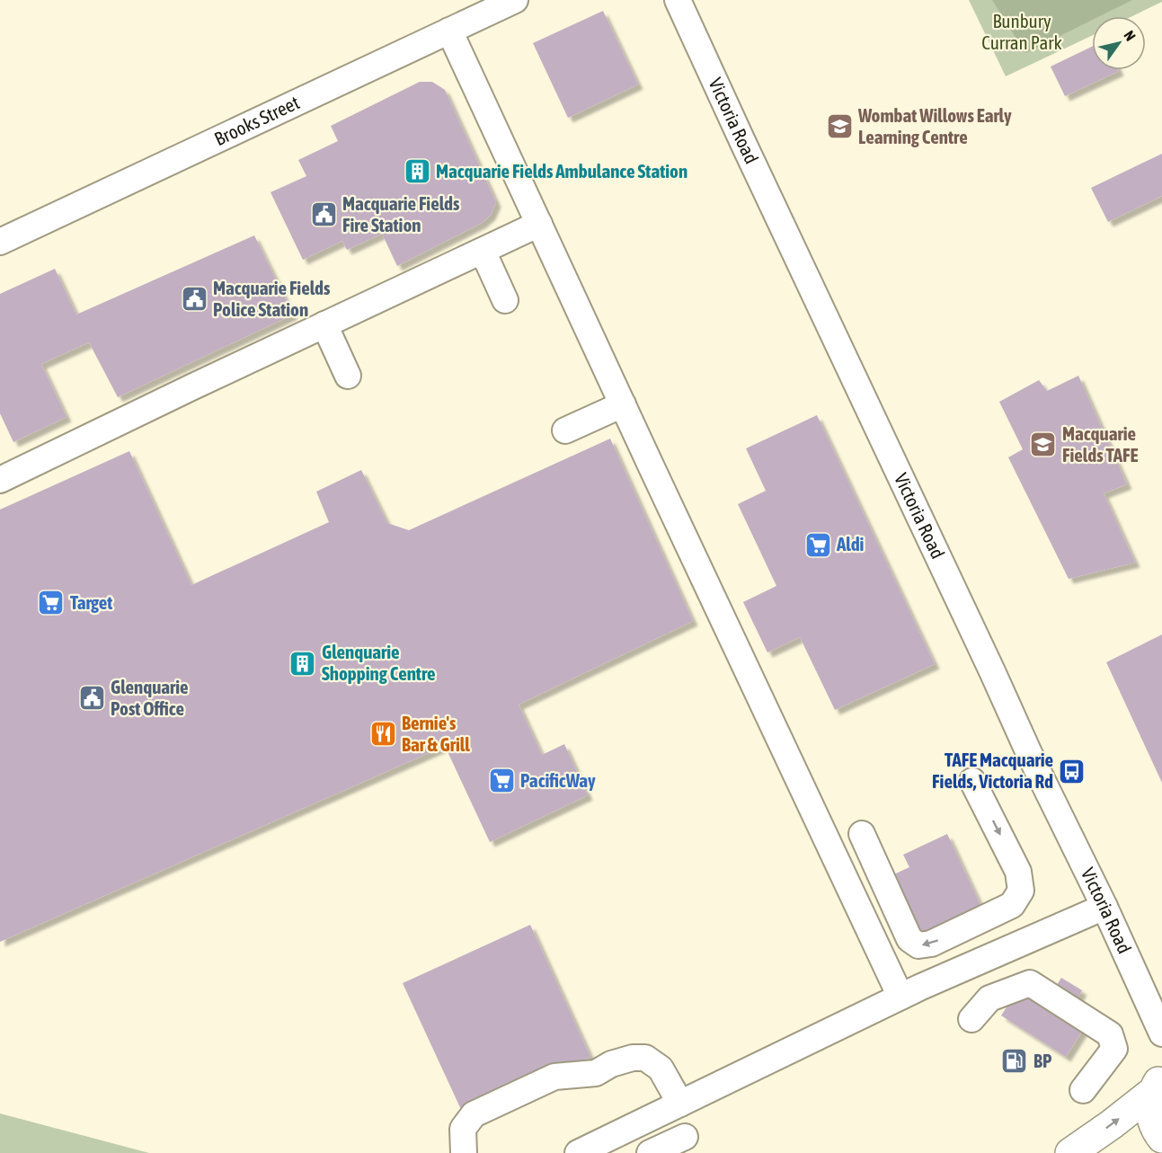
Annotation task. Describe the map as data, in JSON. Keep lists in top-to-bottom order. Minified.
{"streets":{"street":["Brooks Street","Victoria Road"]},"parks":["Bunbury Curran Park"],"places":{"school or university":["Wombat Willows Early Learning Centre","Macquarie Fields TAFE"],"building":["Macquarie Fields Ambulance Station","Glenquarie Shopping Centre"],"public building":["Macquarie Fields Fire Station","Macquarie Fields Police Station","Glenquarie Post Office"],"supermarket":["Aldi","Target","PacificWay"],"restaurant":["Bernie's Bar & Grill"],"bus stop":["TAFE Macquarie Fields, Victoria Rd"],"fuel station":["BP"]},"north":"top right"}
